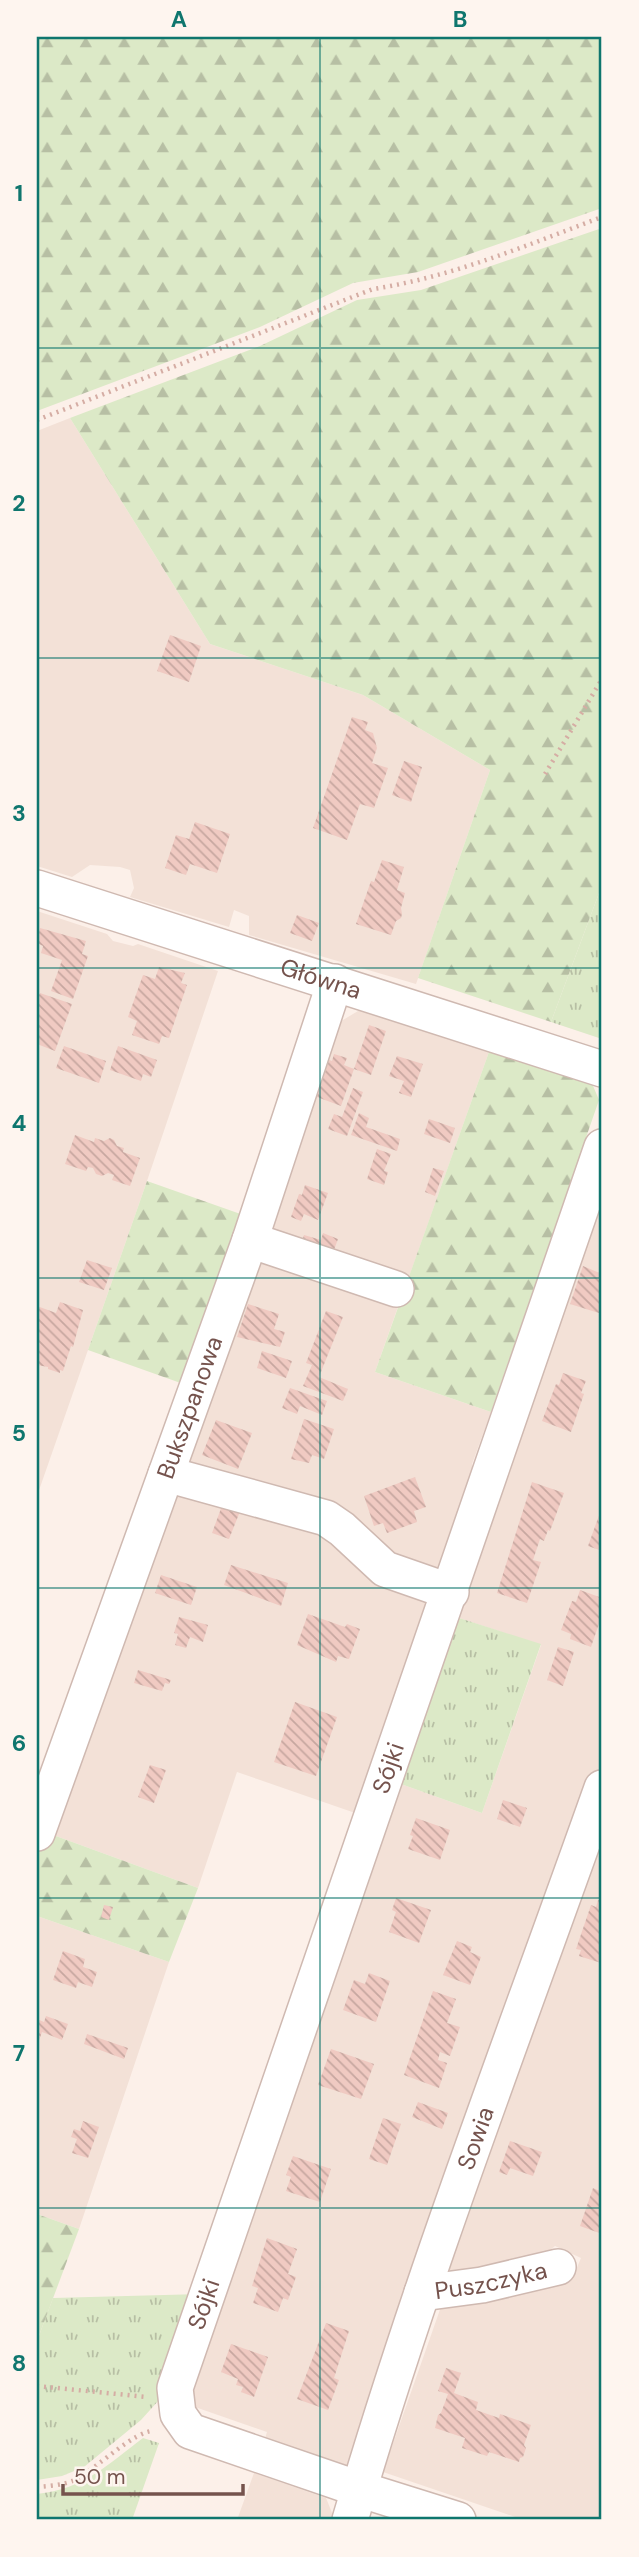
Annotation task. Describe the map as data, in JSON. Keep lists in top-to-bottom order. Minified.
{"streets":{"street":["Główna","Bukszpanowa","Sójki","Sowia","Puszczyka"]},"crossings":[["Główna","Bukszpanowa"],["Sowia","Puszczyka"]],"scale_bar":"50 m","grid":{"columns":["A","B"],"rows":["1","2","3","4","5","6","7","8"]}}
